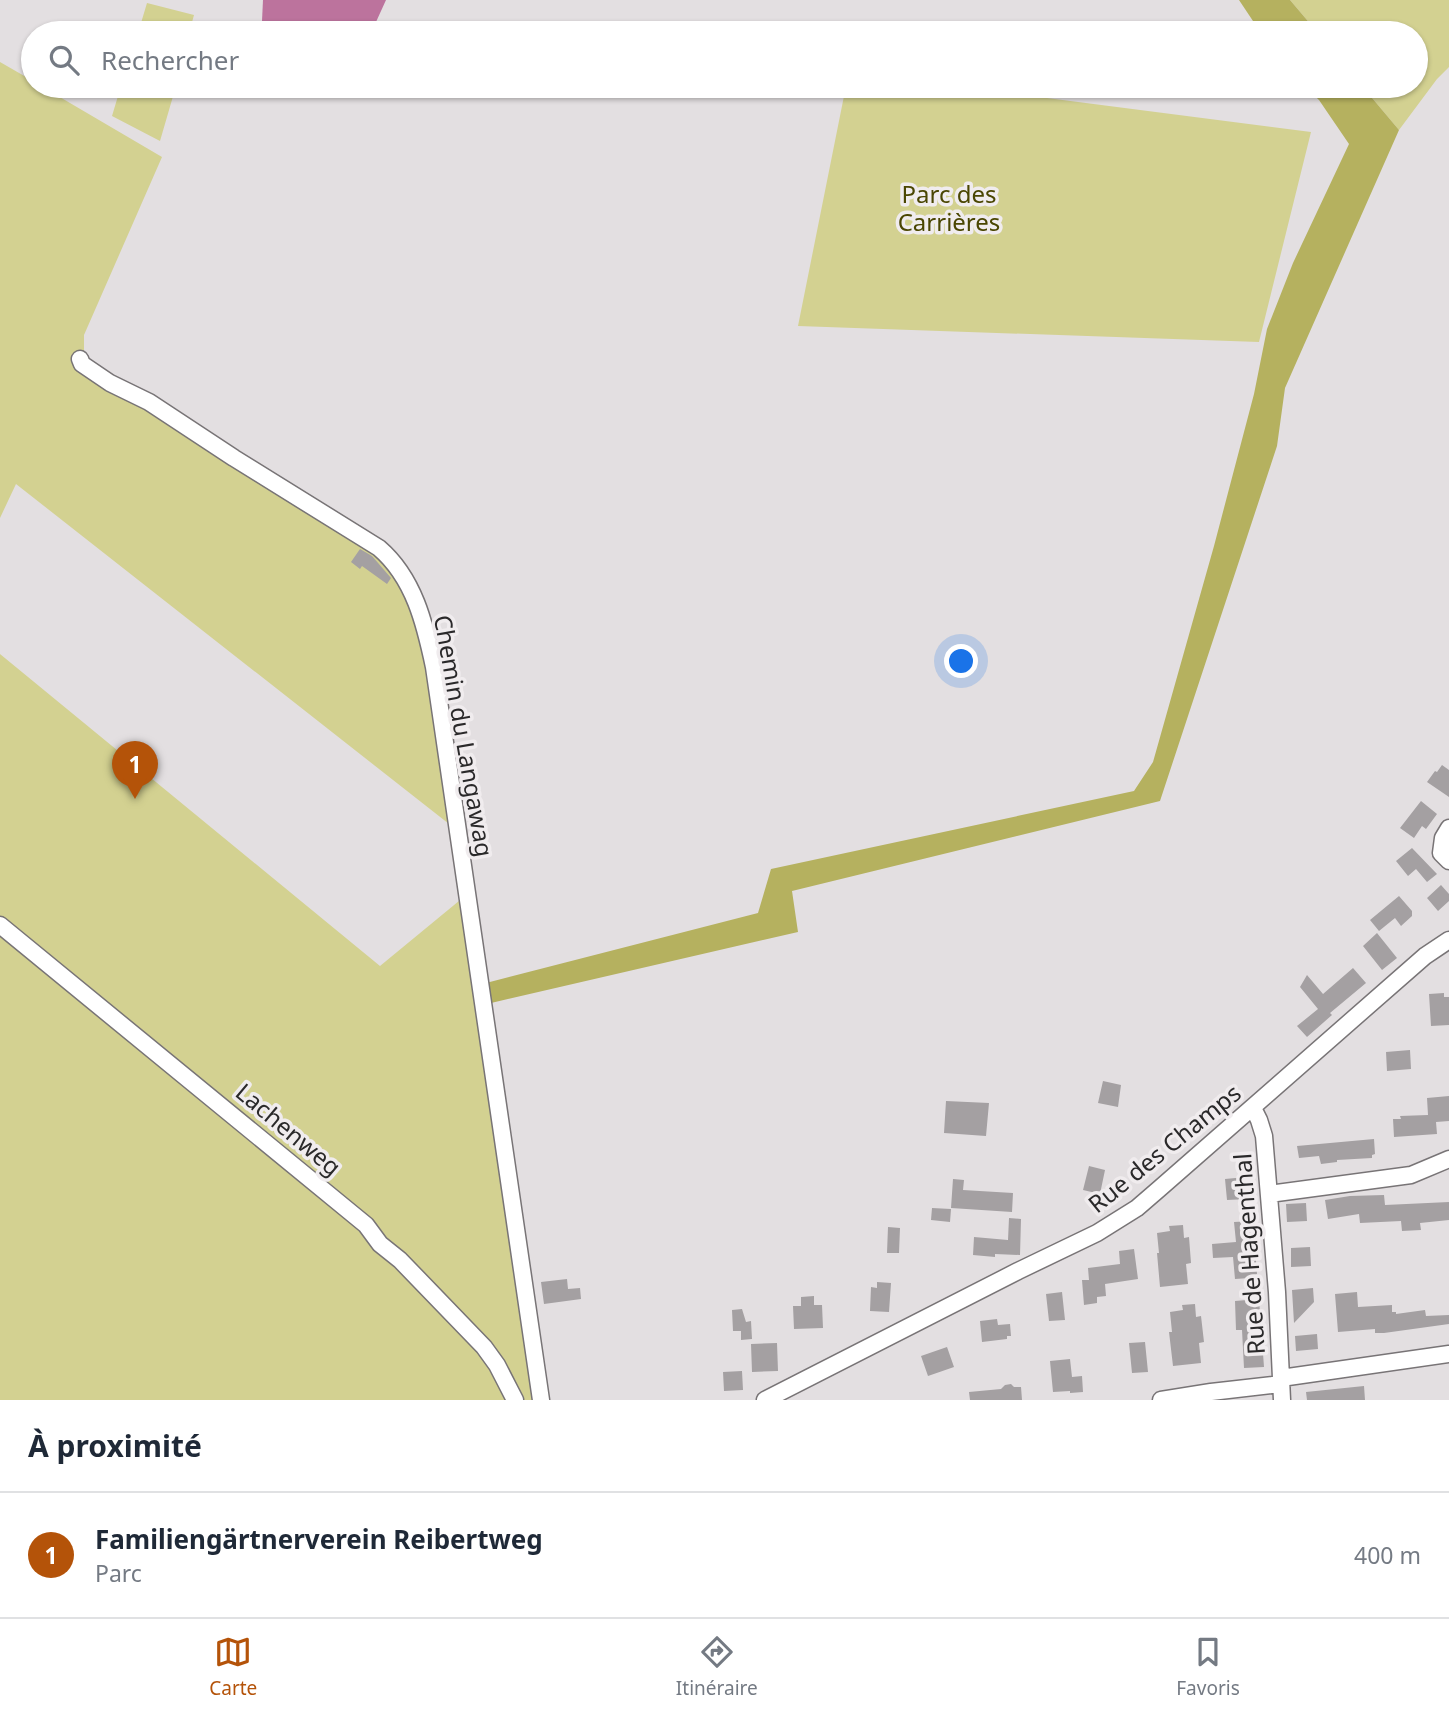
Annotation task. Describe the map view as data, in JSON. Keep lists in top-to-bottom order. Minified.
{"streets":{"street":["Chemin du Langawag","Lachenweg","Rue des Champs","Rue de Hagenthal"]},"crossings":[["Rue des Champs","Rue de Hagenthal"]],"parks":["Parc des Carrières"],"page":{"search":"Rechercher","pins":"1","heading":"À proximité","list":[{"mark":"1","name":"Familiengärtnerverein Reibertweg","note":"Parc","value":"400 m"}],"nav":["Carte","Itinéraire","Favoris"]}}
